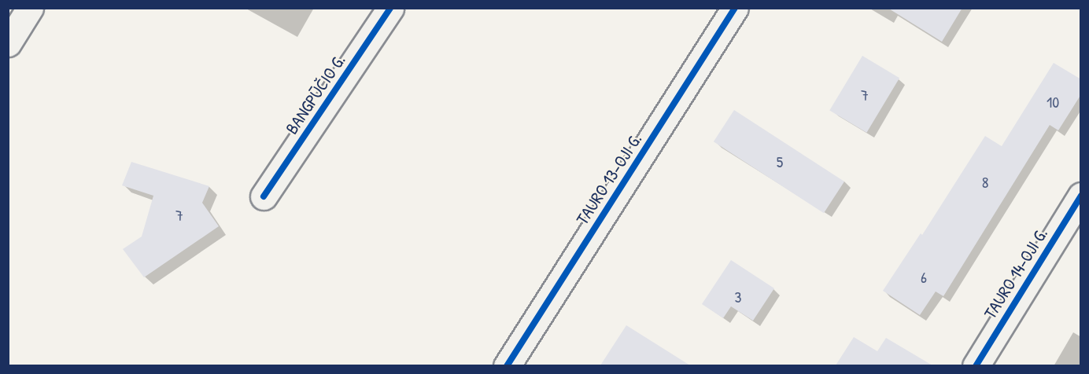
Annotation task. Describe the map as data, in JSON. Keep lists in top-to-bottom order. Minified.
{"streets":{"street":["BANGPŪČIO G.","TAURO 13-OJI G.","TAURO 14-OJI G."]},"house_numbers":["7","10","5","8","7","6","3"]}
